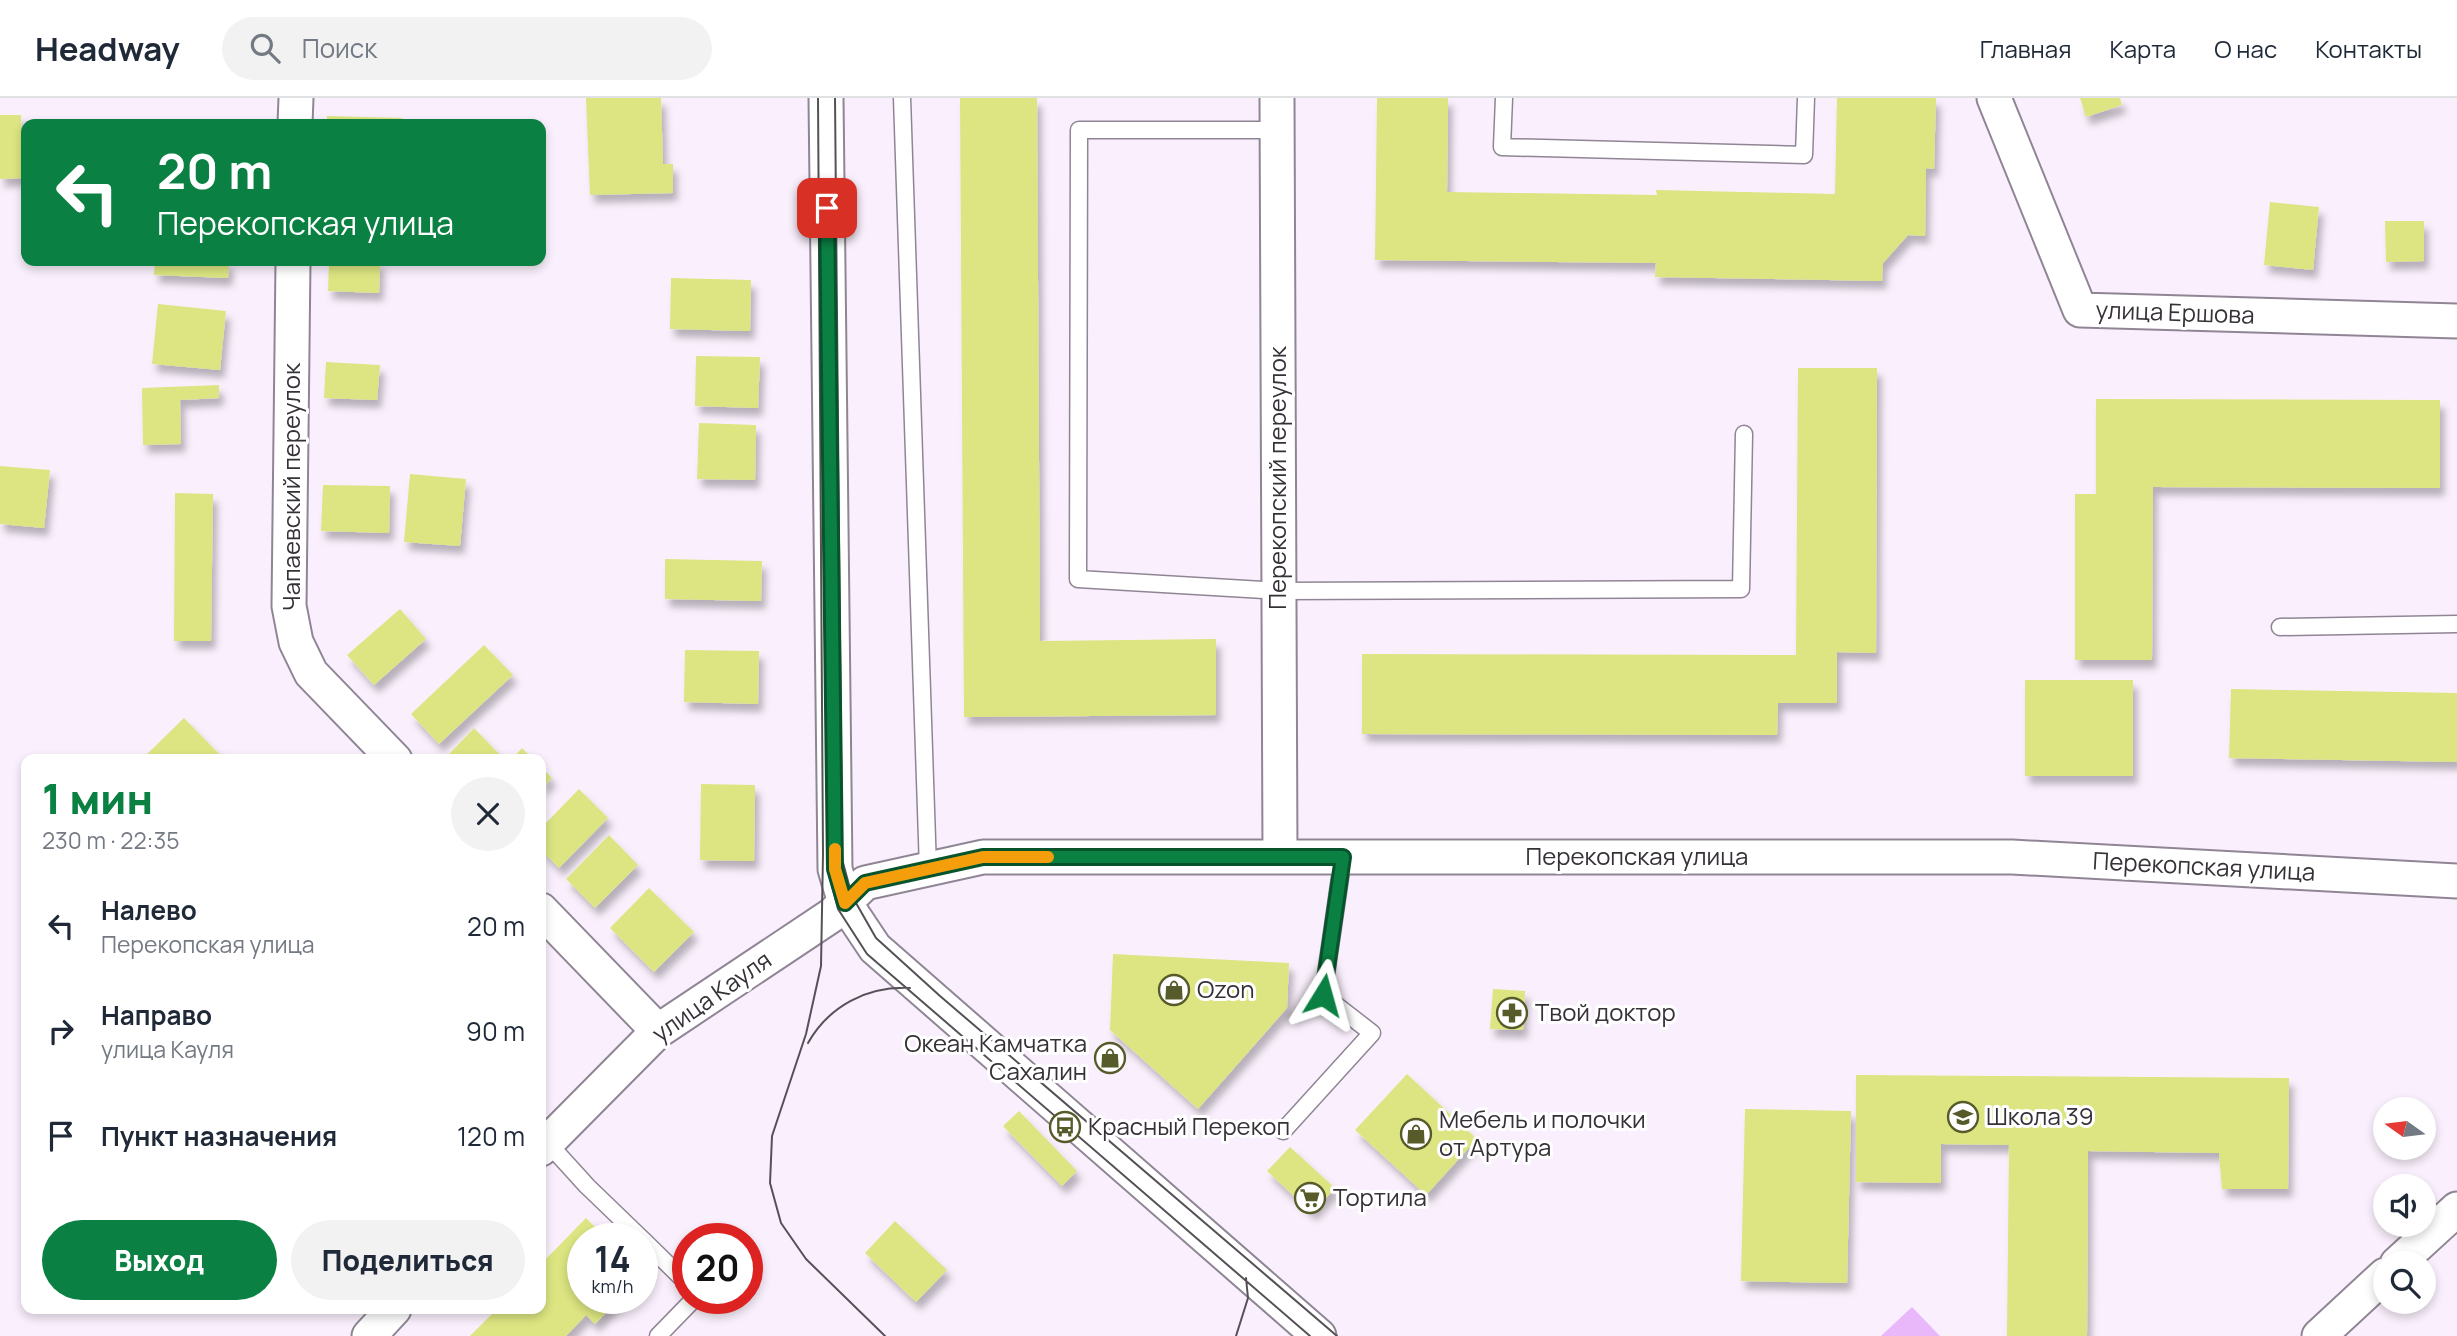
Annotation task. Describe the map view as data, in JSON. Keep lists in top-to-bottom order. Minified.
{"streets":{"street":["улица Ершова","Перекопский переулок","Чапаевский переулок","Перекопская улица","улица Кауля"]},"crossings":[["Перекопский переулок","Перекопская улица"],["Перекопская улица","улица Кауля"]],"places":{"shop":["Ozon","Океан Камчатка Сахалин","Мебель и полочки от Артура"],"pharmacy":["Твой доктор"],"school or university":["Школа 39"],"bus stop":["Красный Перекоп"],"supermarket":["Тортила"]},"north":"left","page":{"header":"Headway","search":"Поиск","nav":["Главная","Карта","О нас","Контакты"],"turn":["20 m","Перекопская улица"],"heading":["1 мин","230 m · 22:35"],"list":[{"name":"Налево","note":"Перекопская улица","value":"20 m"},{"name":"Направо","note":"улица Кауля","value":"90 m"},{"name":"Пункт назначения","value":"120 m"}],"buttons":["Выход","Поделиться"],"speed":"14 km/h","limit":"20"}}
